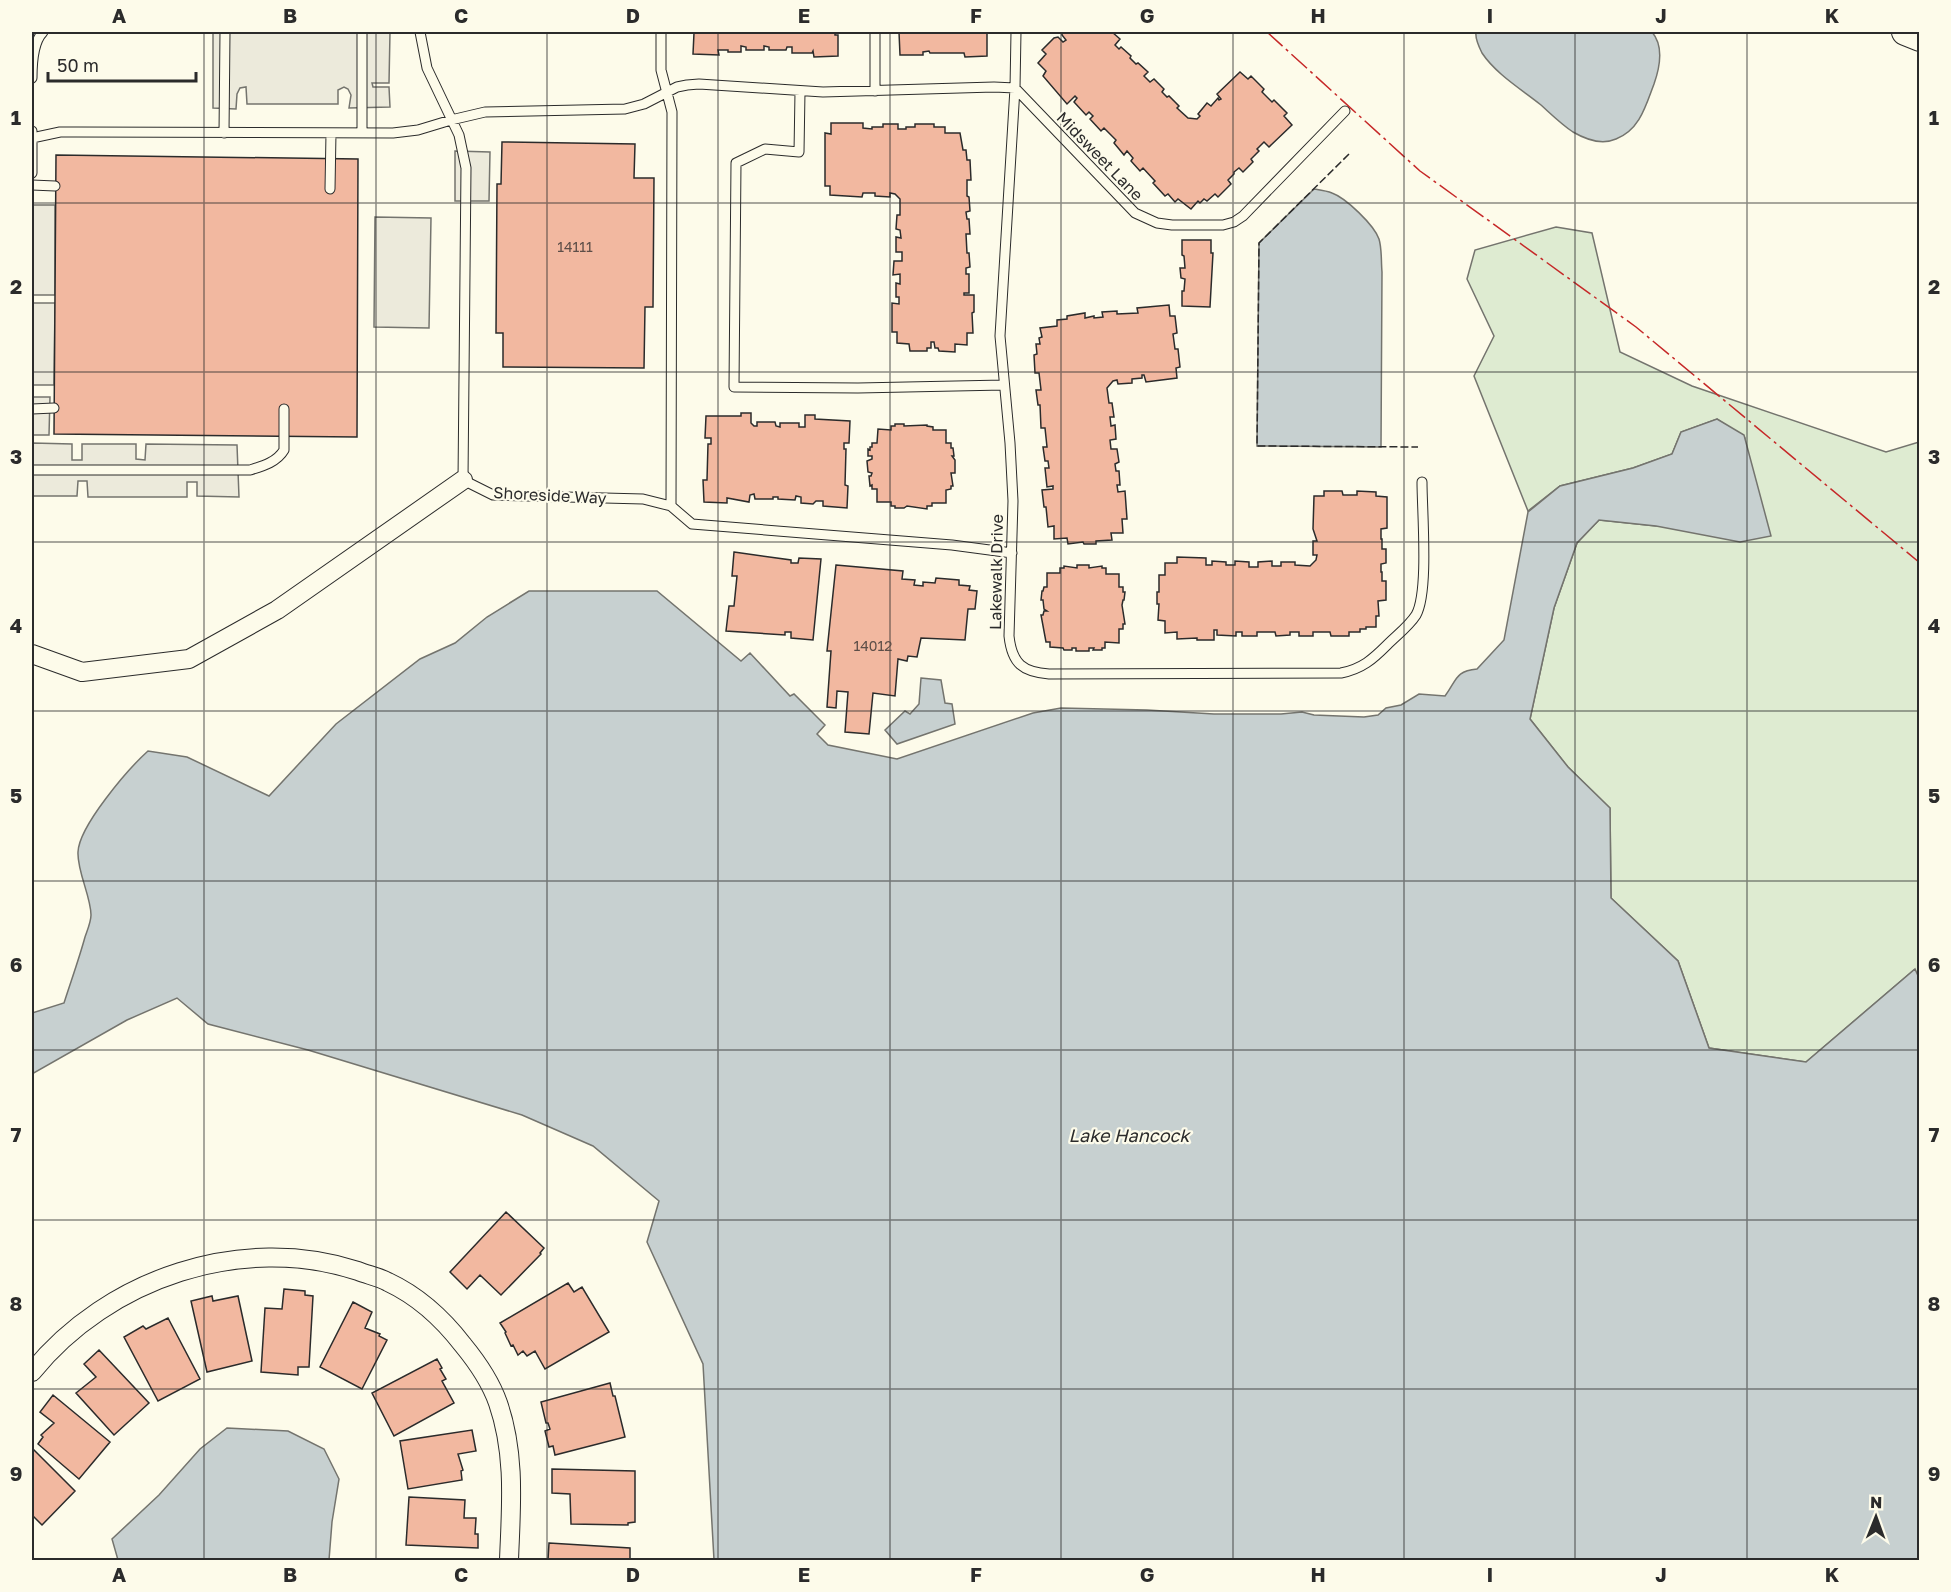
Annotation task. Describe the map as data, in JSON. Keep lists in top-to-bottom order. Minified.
{"streets":{"lane":["Midsweet Lane","Shoreside Way","Lakewalk Drive"]},"crossings":[["Midsweet Lane","Lakewalk Drive"],["Shoreside Way","Lakewalk Drive"]],"water":["Lake Hancock"],"house_numbers":["14111","14012"],"scale_bar":"50 m","north":"top","grid":{"columns":["A","B","C","D","E","F","G","H","I","J","K"],"rows":["1","2","3","4","5","6","7","8","9"]}}
